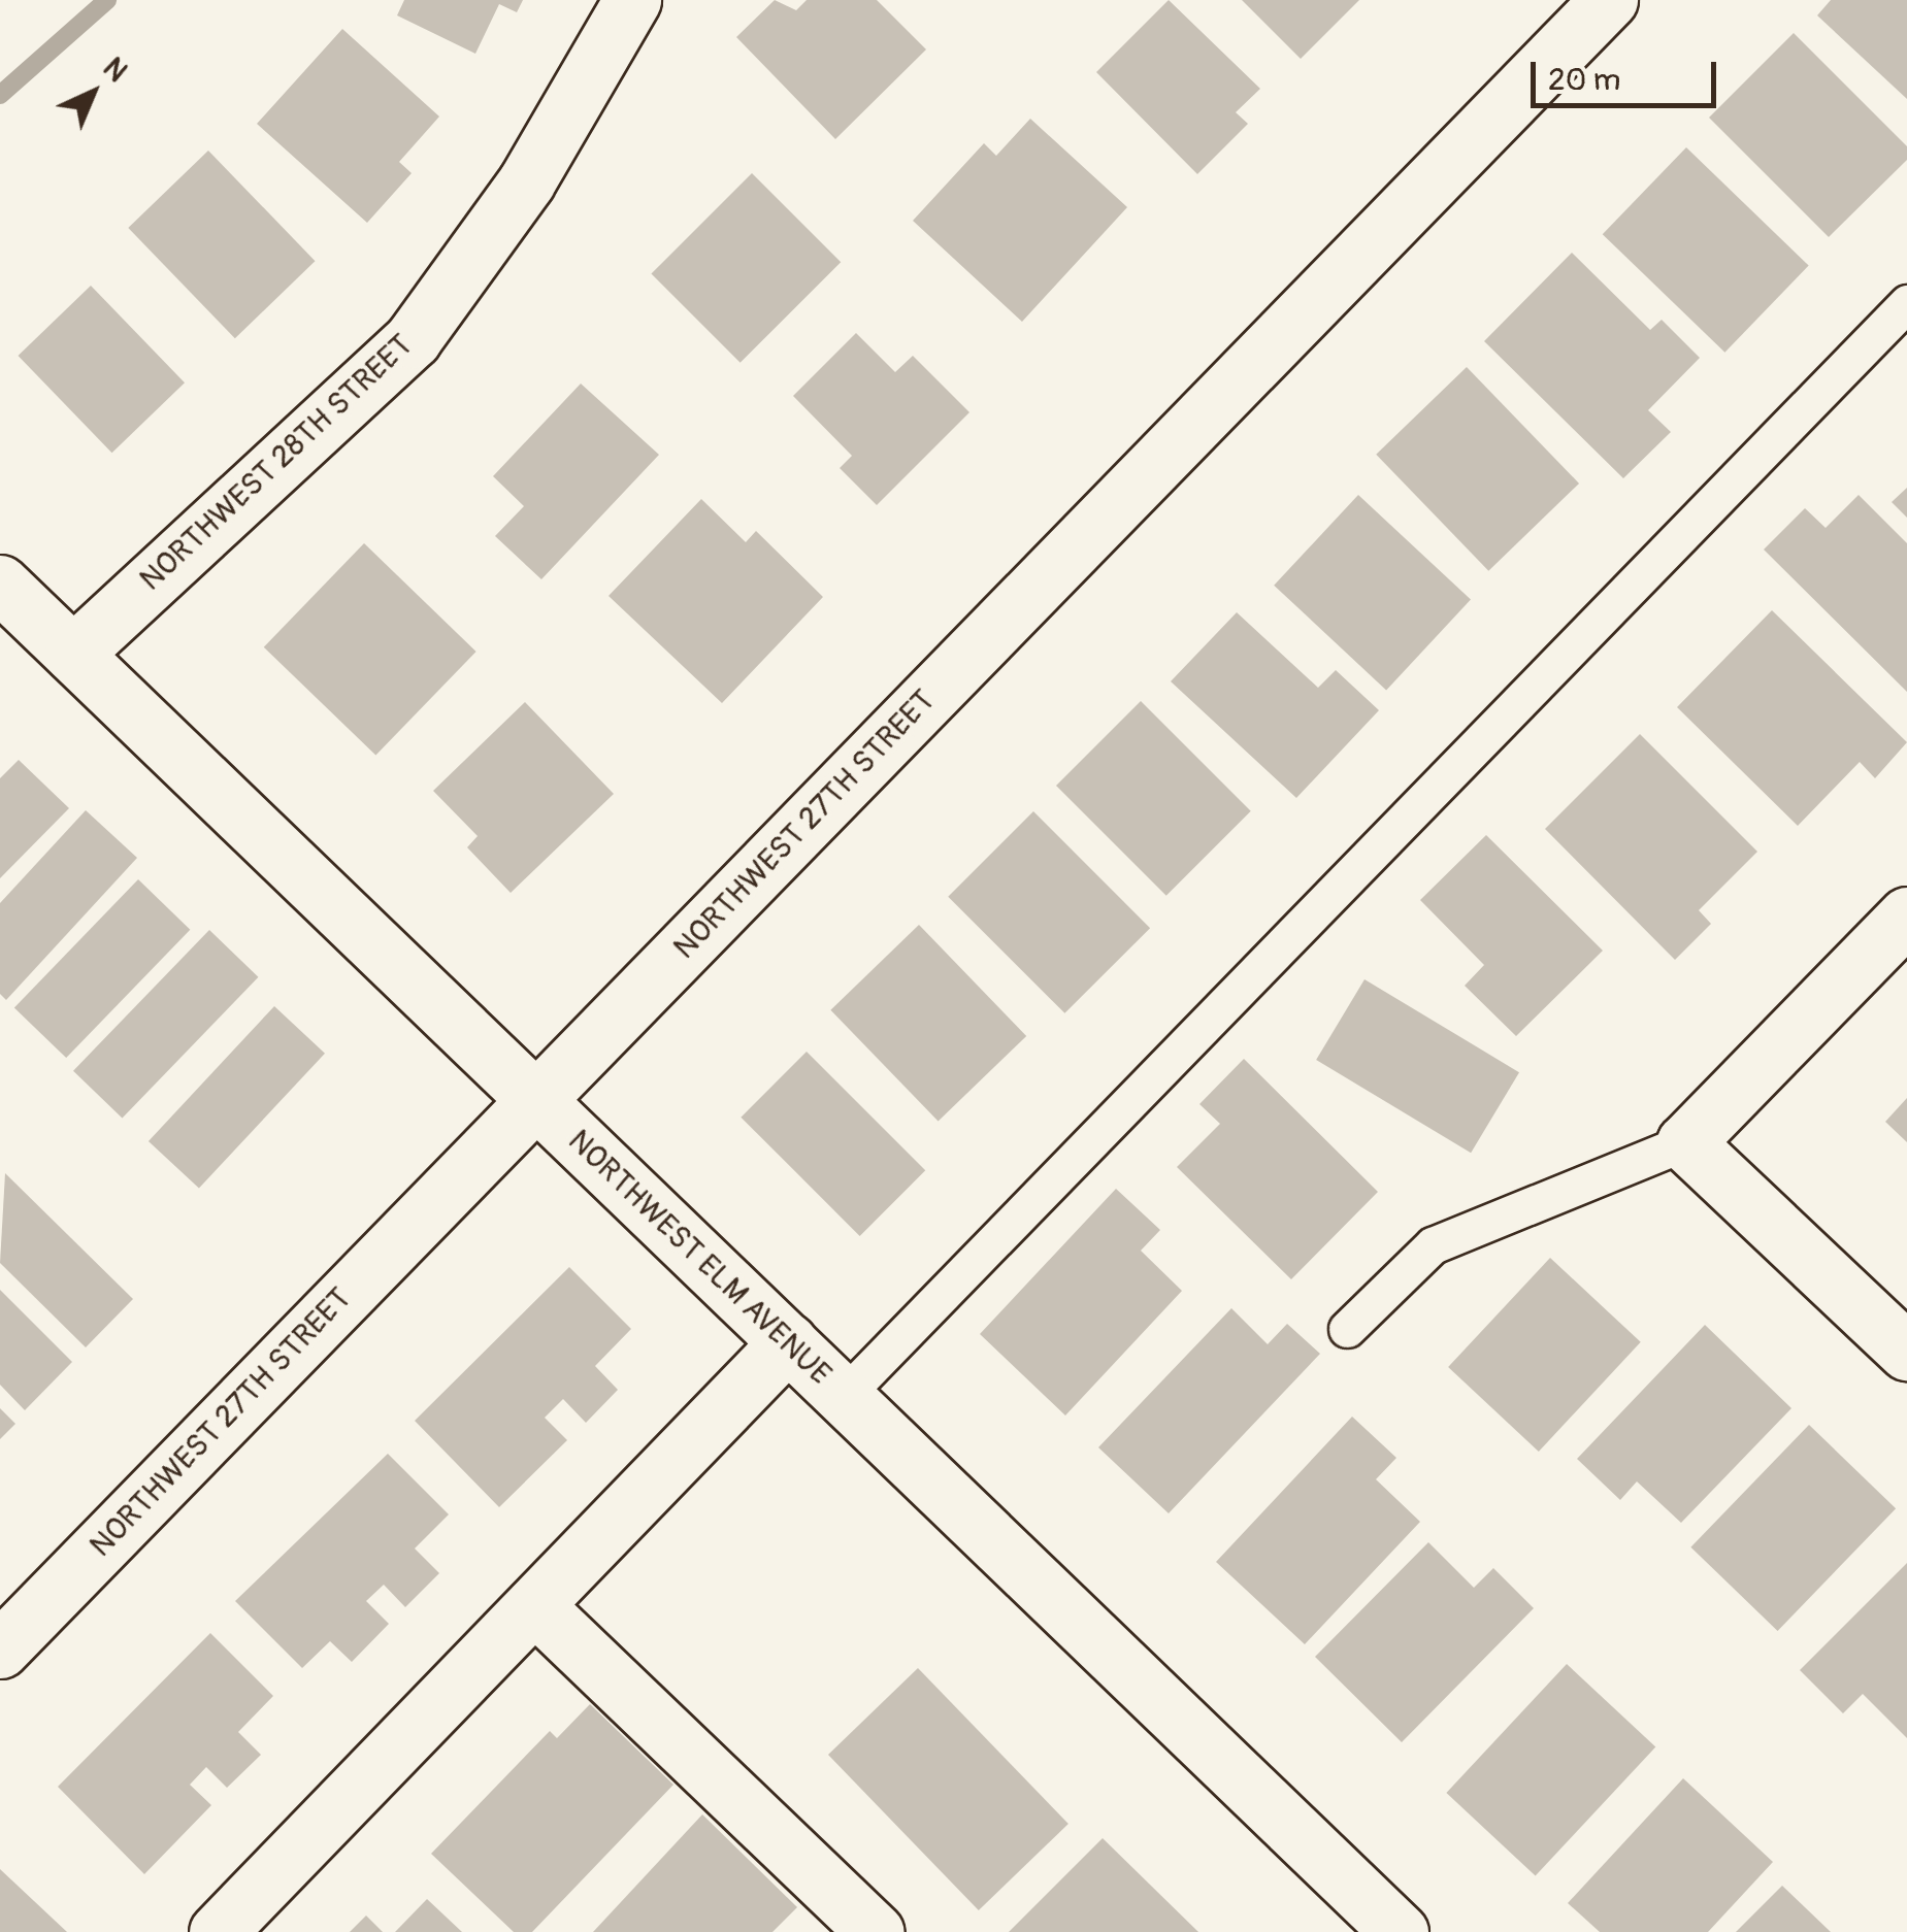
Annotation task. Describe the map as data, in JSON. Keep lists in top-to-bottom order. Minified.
{"streets":{"street":["NORTHWEST 28TH STREET","NORTHWEST 27TH STREET","NORTHWEST ELM AVENUE"]},"crossings":[["NORTHWEST 28TH STREET","NORTHWEST ELM AVENUE"],["NORTHWEST 27TH STREET","NORTHWEST ELM AVENUE"]],"scale_bar":"20 m","north":"top right"}
